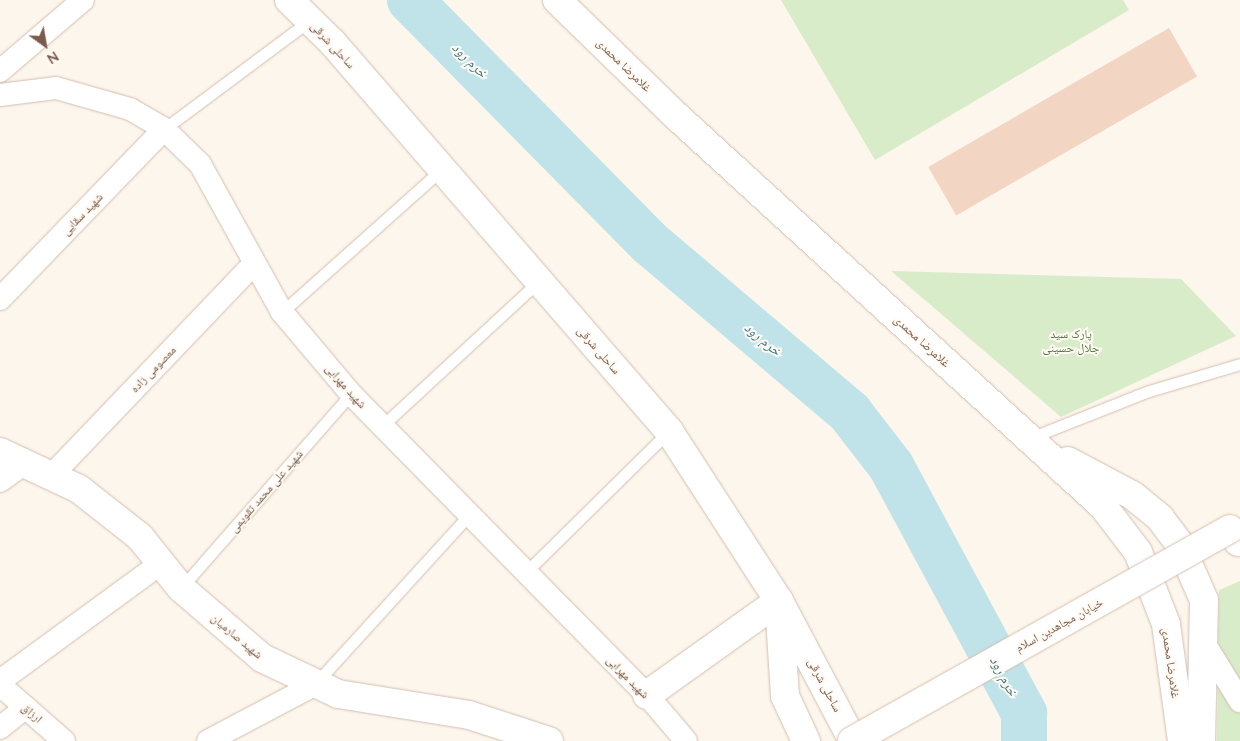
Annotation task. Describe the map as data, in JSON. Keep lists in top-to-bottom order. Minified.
{"streets":{"main road":["ساحلی شرقی","غلامرضا محمدی","خیابان مجاهدین اسلام","شهید صارمیان"],"street":["شهید سقایی","معصومی زاده","شهید مهرابی","ارزاق"],"lane":["شهید علی محمد تقویمی"]},"crossings":[["ساحلی شرقی","خیابان مجاهدین اسلام"],["شهید سقایی","شهید مهرابی"],["معصومی زاده","شهید مهرابی"],["معصومی زاده","شهید صارمیان"],["شهید مهرابی","شهید علی محمد تقویمی"],["شهید علی محمد تقویمی","شهید صارمیان"]],"water":["خرم رود"],"parks":["پارک سید جلال حسینی"],"north":"bottom right"}
